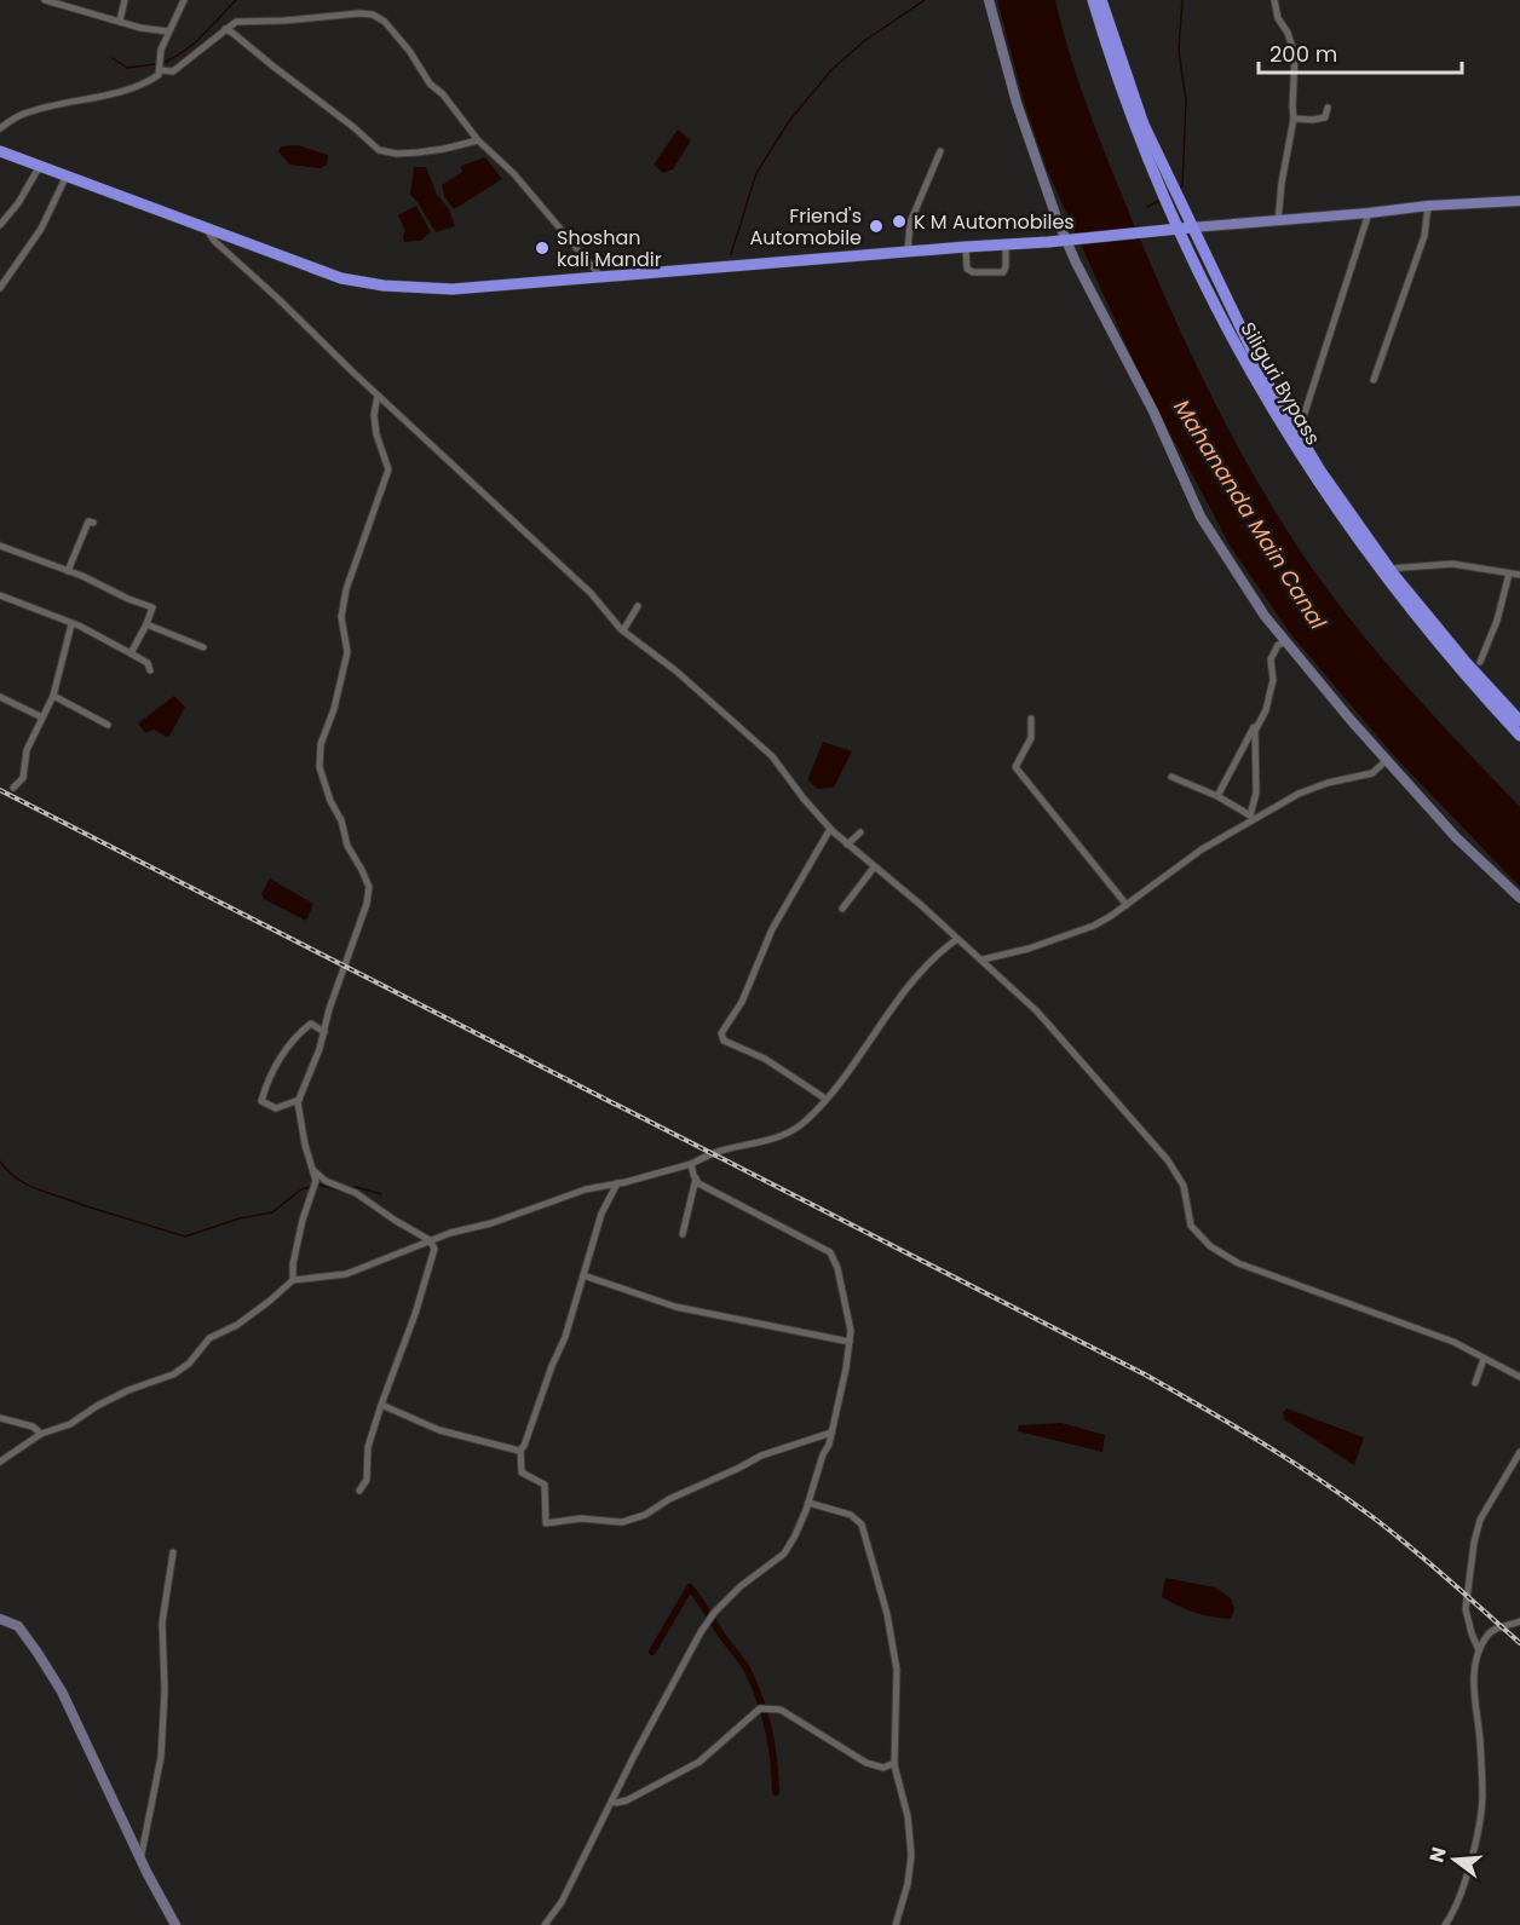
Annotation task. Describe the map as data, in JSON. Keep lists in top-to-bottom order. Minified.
{"streets":{"highway":["Siliguri Bypass"]},"water":["Mahananda Main Canal"],"places":["K M Automobiles","Friend's Automobile","Shoshan kali Mandir"],"scale_bar":"200 m","north":"left"}
